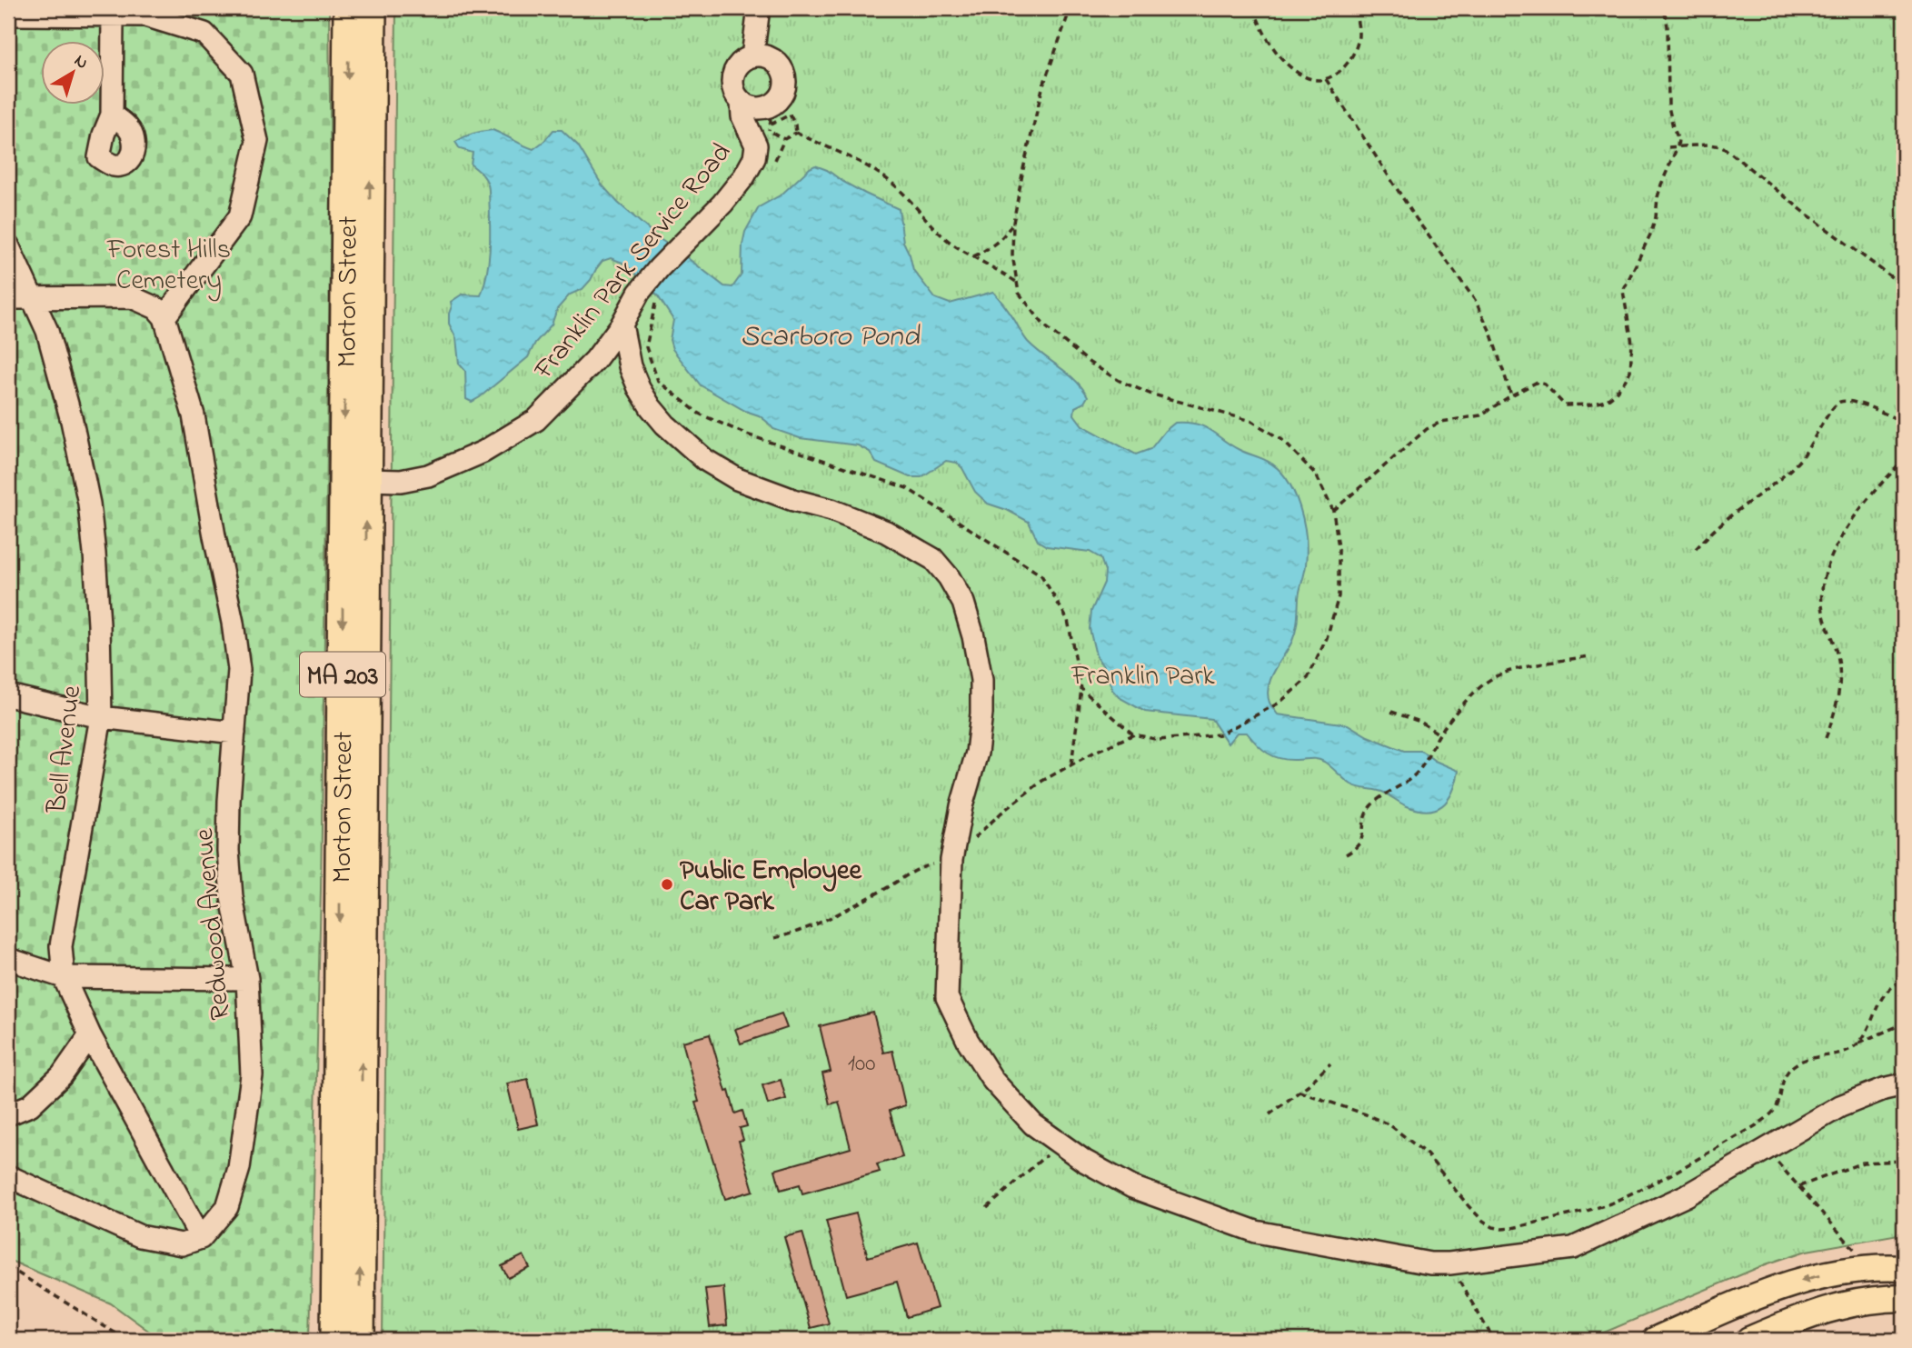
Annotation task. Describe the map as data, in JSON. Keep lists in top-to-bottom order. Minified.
{"streets":{"highway":["Morton Street","MA 203"],"street":["Franklin Park Service Road","Bell Avenue","Redwood Avenue"]},"crossings":[["Franklin Park Service Road","Morton Street"],["Bell Avenue","Redwood Avenue"]],"water":["Scarboro Pond"],"parks":["Forest Hills Cemetery","Franklin Park"],"places":["Public Employee Car Park"],"house_numbers":["100"],"north":"top right"}
